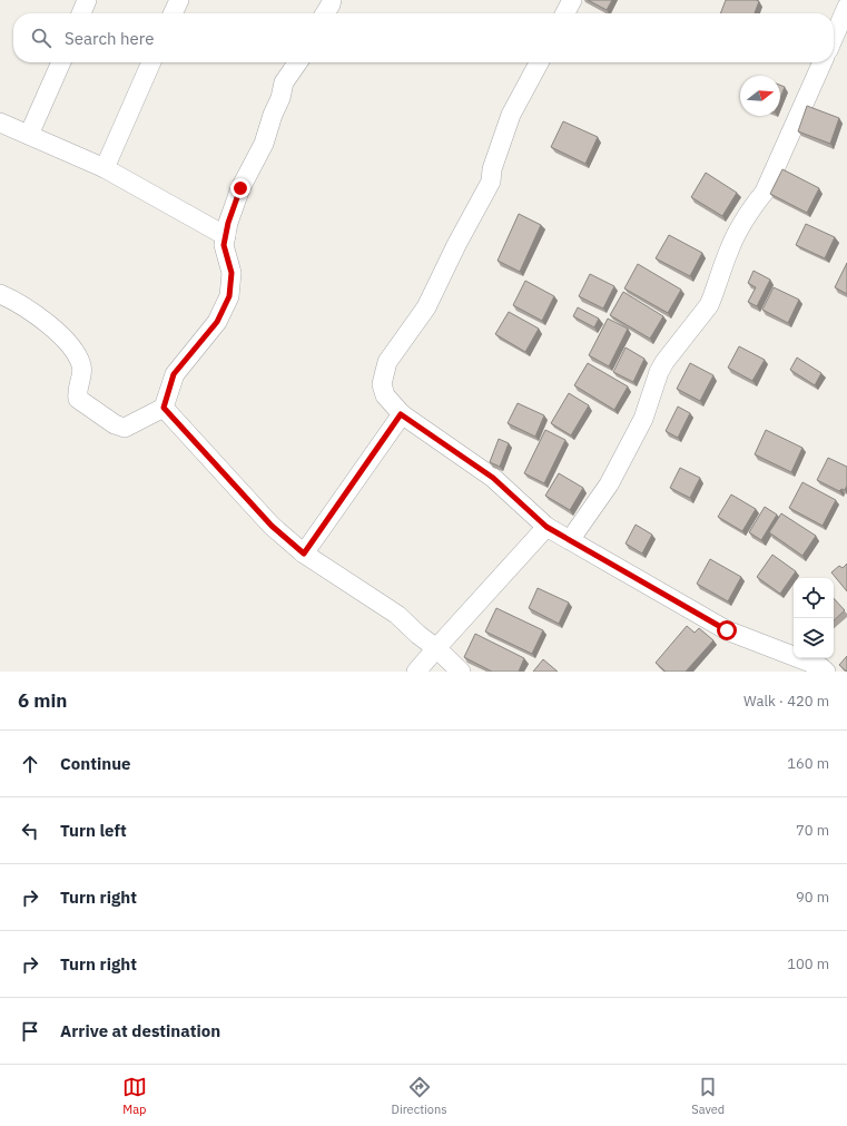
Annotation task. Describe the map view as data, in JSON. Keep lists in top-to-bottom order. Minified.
{"north":"right","page":{"search":"Search here","heading":["6 min","Walk · 420 m"],"list":[["Continue","160 m"],["Turn left","70 m"],["Turn right","90 m"],["Turn right","100 m"],"Arrive at destination"],"nav":["Map","Directions","Saved"]}}
